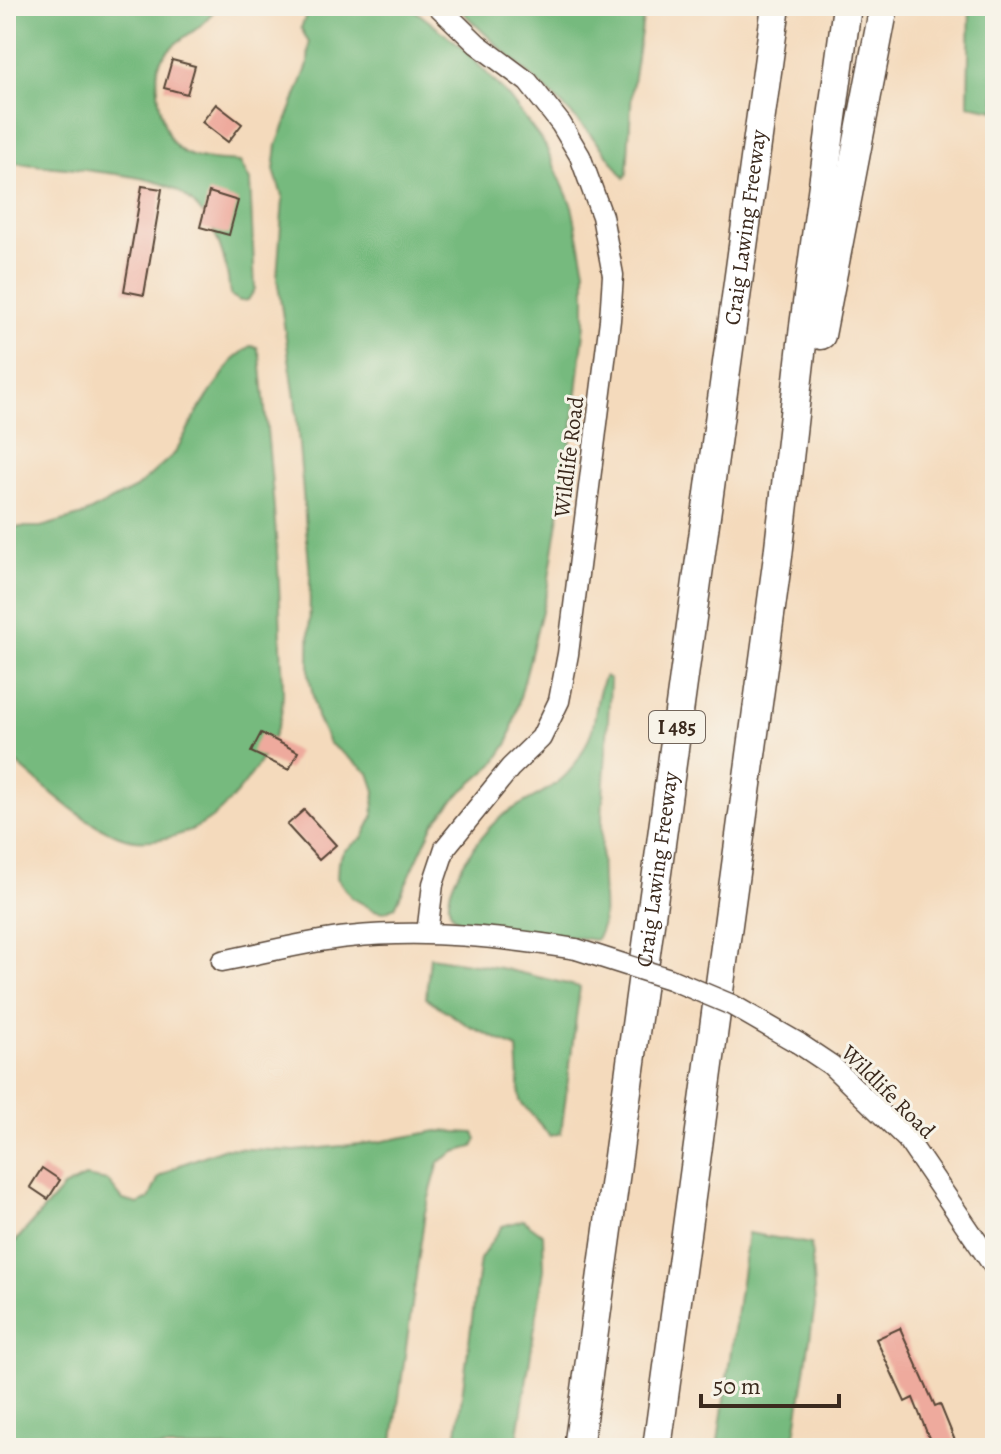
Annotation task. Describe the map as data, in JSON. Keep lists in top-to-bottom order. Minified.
{"streets":{"highway":["Craig Lawing Freeway","I 485"],"street":["Wildlife Road"]},"scale_bar":"50 m"}
